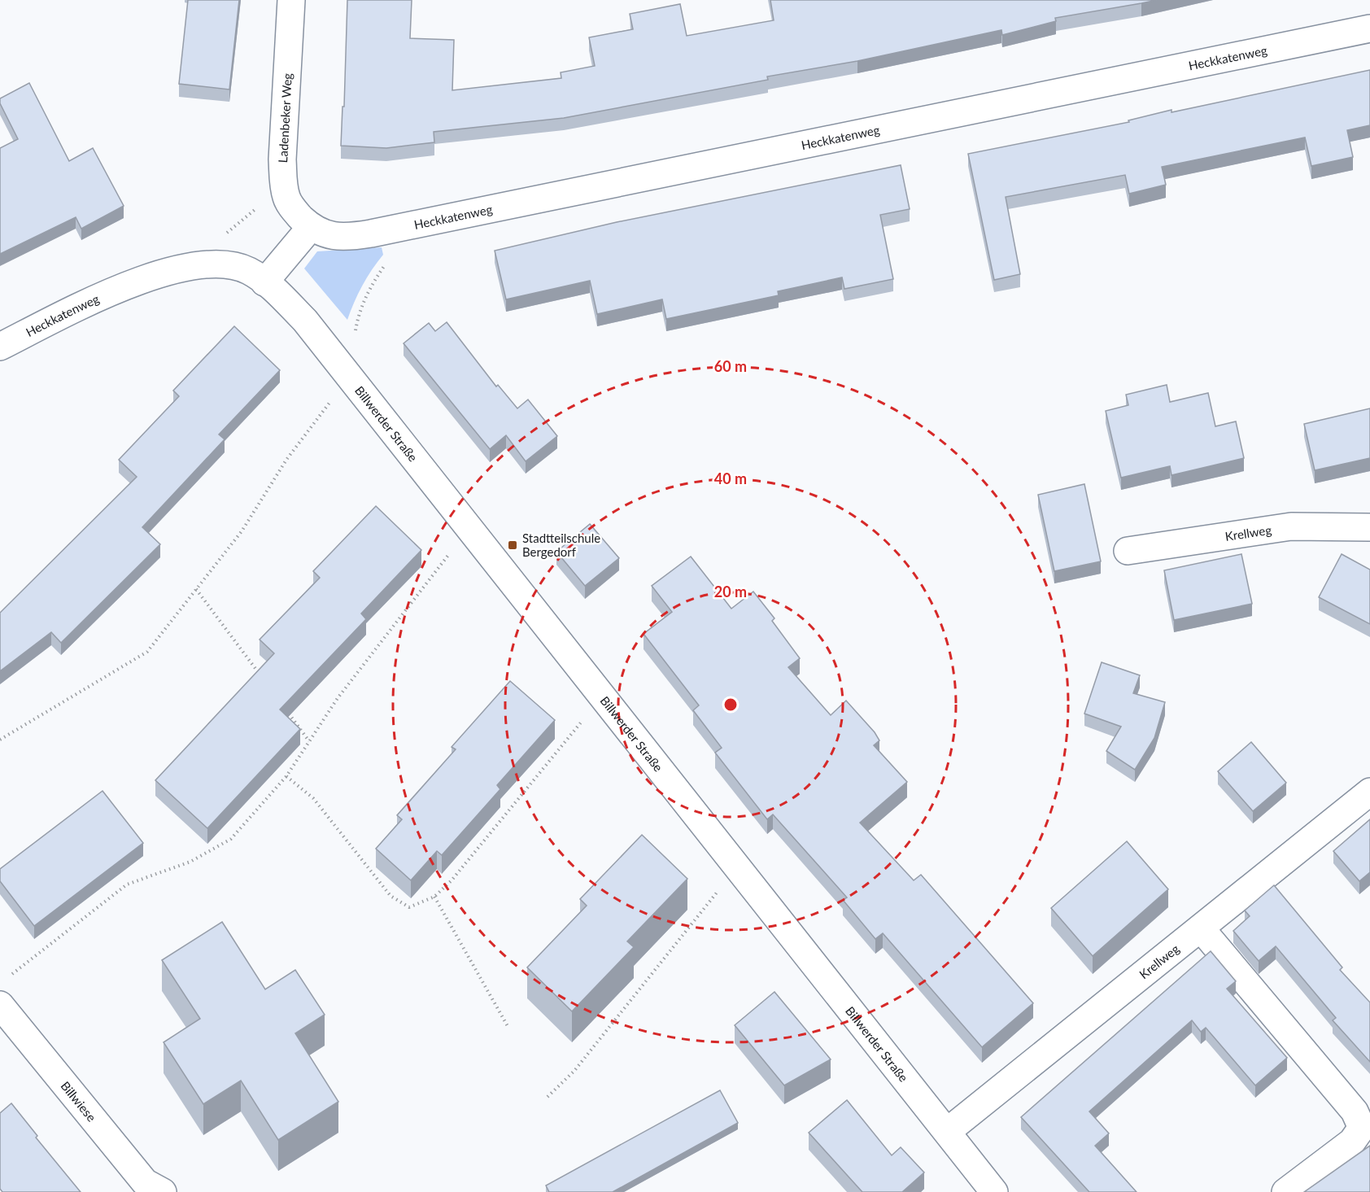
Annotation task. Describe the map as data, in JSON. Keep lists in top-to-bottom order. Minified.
{"streets":{"street":["Heckkatenweg","Ladenbeker Weg","Billwerder Straße","Krellweg","Billwiese"]},"crossings":[["Heckkatenweg","Ladenbeker Weg"],["Heckkatenweg","Billwerder Straße"],["Billwerder Straße","Krellweg"]],"places":{"transit":["Stadtteilschule Bergedorf"]},"rings":["60 m","40 m","20 m"]}
